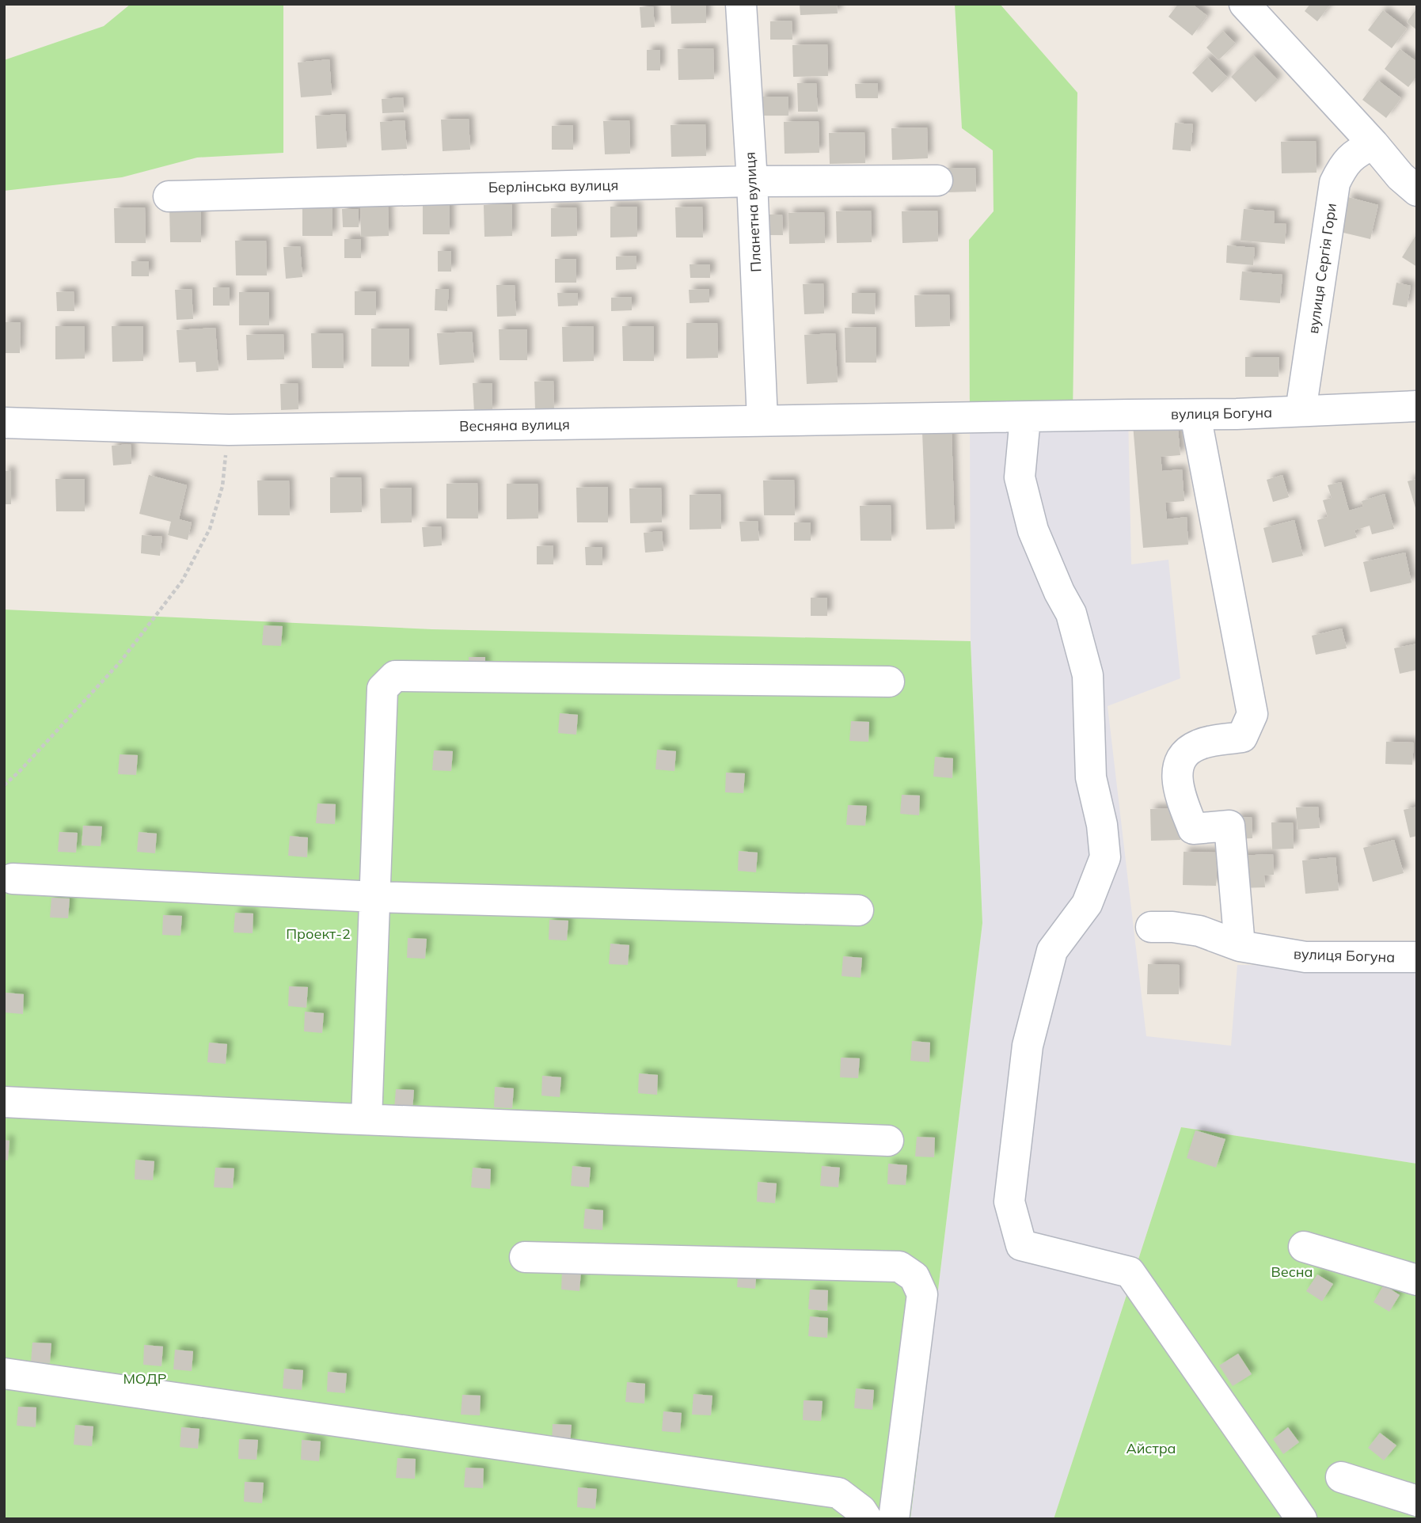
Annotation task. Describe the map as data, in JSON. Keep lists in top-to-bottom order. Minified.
{"streets":{"street":["Берлінська вулиця","Планетна вулиця","вулиця Сергія Гори","вулиця Богуна","Весняна вулиця"]},"crossings":[["Берлінська вулиця","Планетна вулиця"],["Планетна вулиця","Весняна вулиця"],["вулиця Сергія Гори","вулиця Богуна"],["вулиця Богуна","Весняна вулиця"]],"parks":["Проект-2","Весна","МОДР","Айстра"]}
